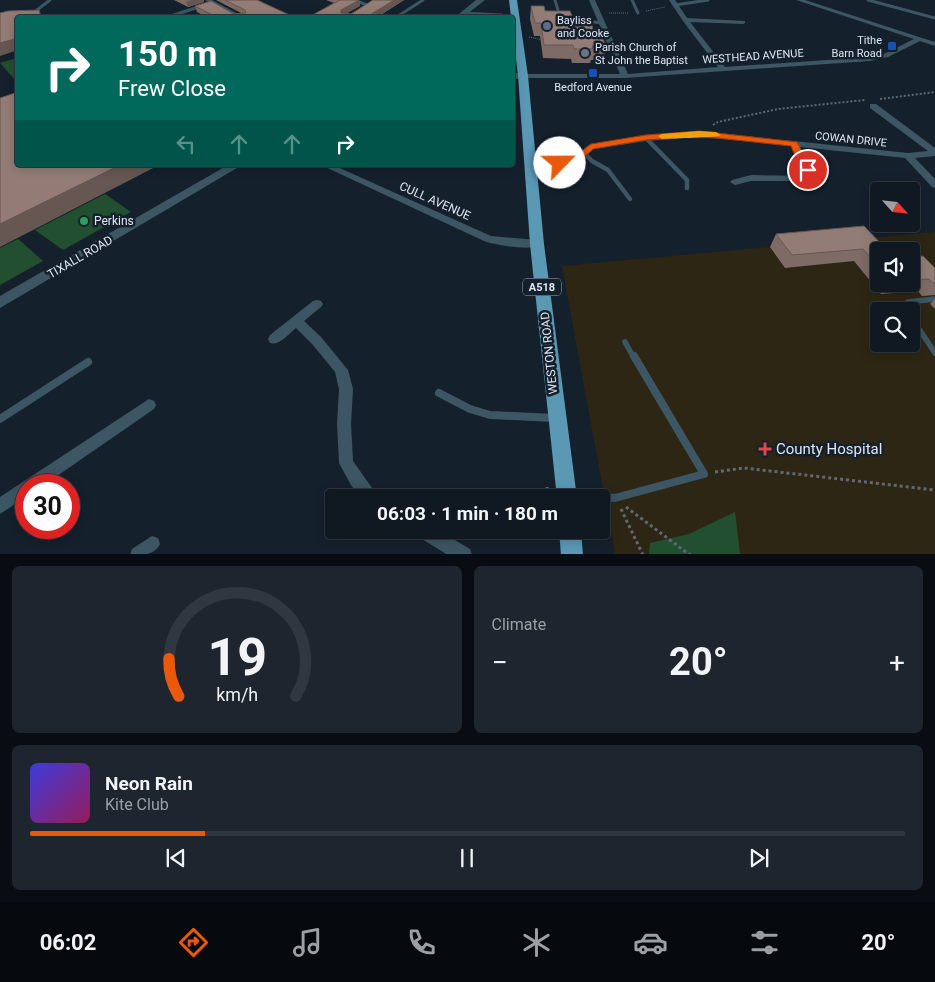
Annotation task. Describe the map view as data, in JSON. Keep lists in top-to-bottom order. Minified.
{"streets":{"highway":["A518","WESTON ROAD"],"street":["WESTHEAD AVENUE","COWAN DRIVE","CULL AVENUE","TIXALL ROAD"]},"crossings":[["WESTHEAD AVENUE","WESTON ROAD"],["COWAN DRIVE","WESTON ROAD"],["CULL AVENUE","WESTON ROAD"]],"places":{"other":["Bayliss and Cooke","Parish Church of St John the Baptist","Perkins"],"transit":["Tithe Barn Road","Bedford Avenue"],"health":["County Hospital"]},"north":"bottom right","page":{"turn":["150 m","Frew Close"],"limit":"30","trip":"06:03 · 1 min · 180 m","tile":"Climate","heat":["−","20°","+"],"song":["Neon Rain","Kite Club"],"tabs":["06:02","20°"],"gauge":["19","km/h"]}}
